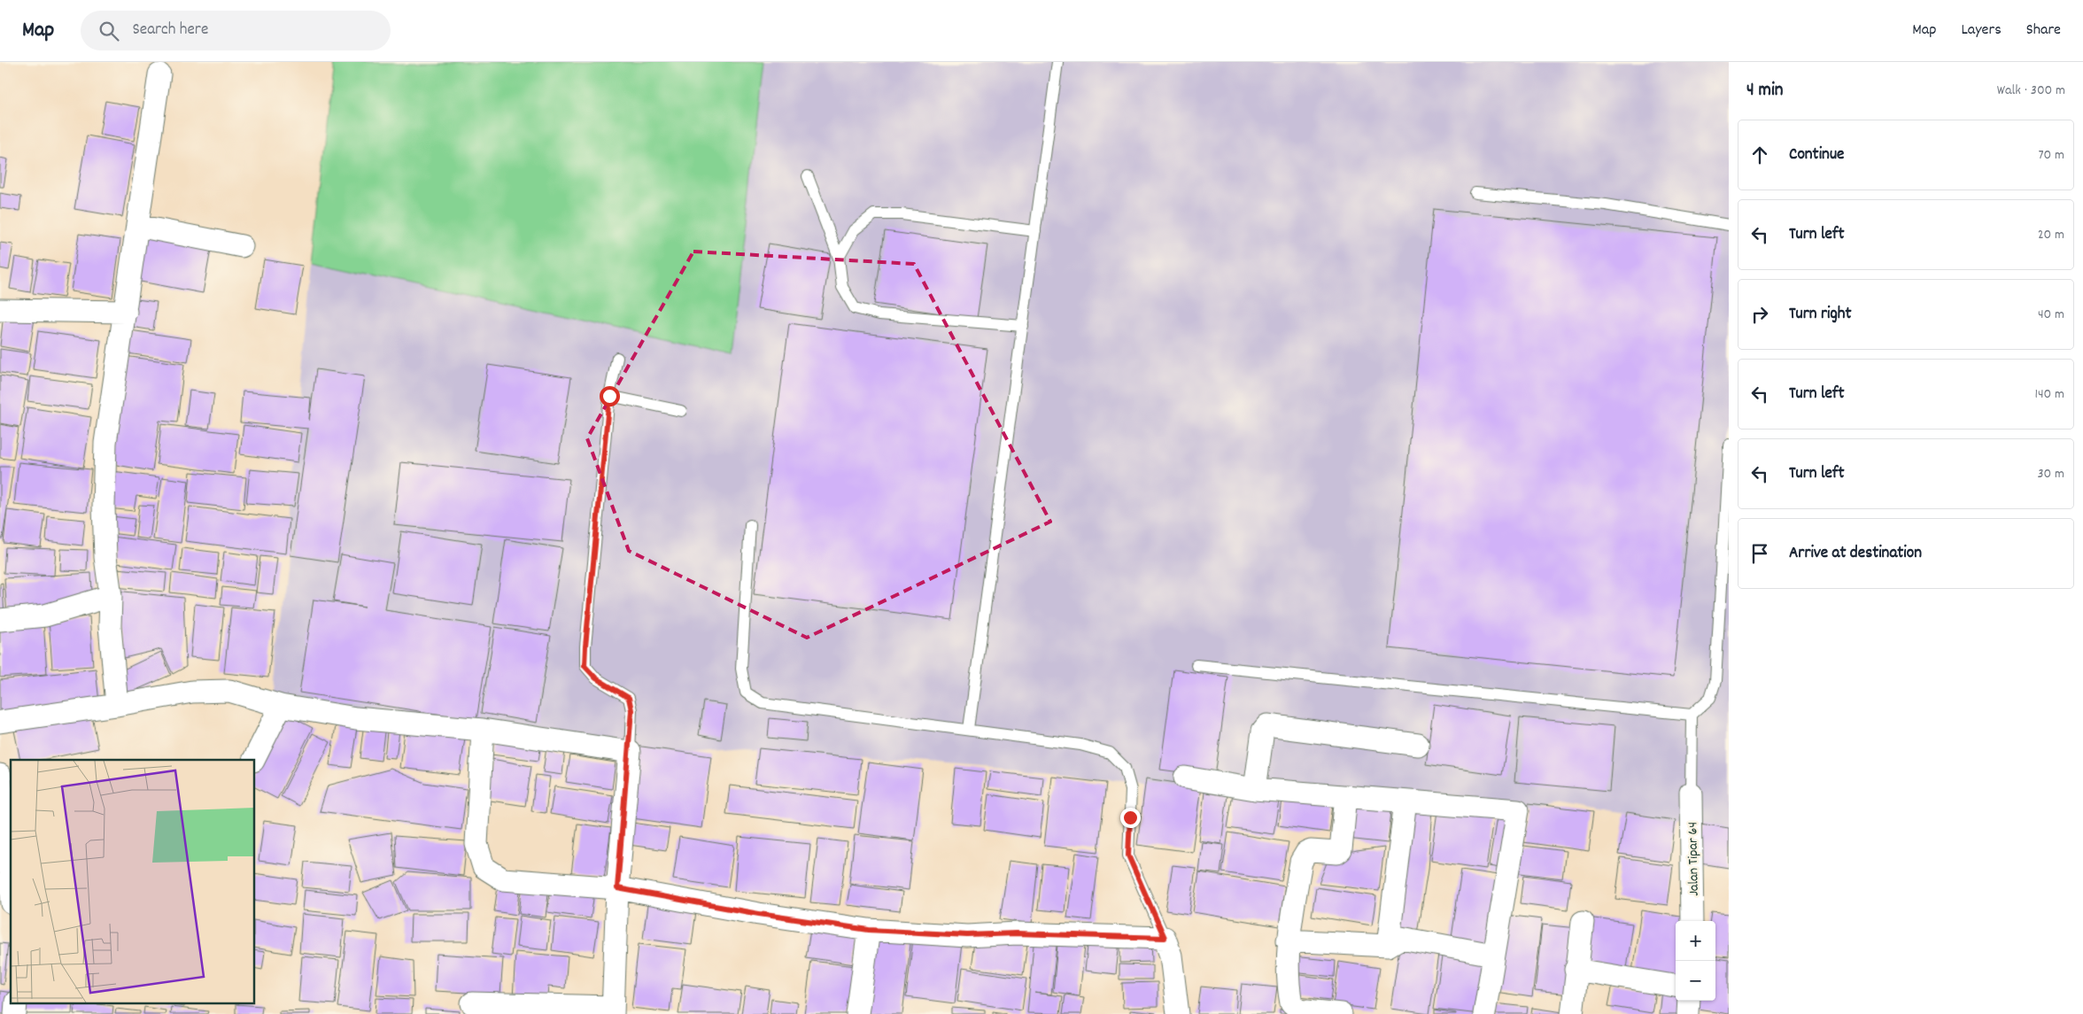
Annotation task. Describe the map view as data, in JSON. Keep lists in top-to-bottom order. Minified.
{"streets":{"street":["Jalan Tipar 64"]},"page":{"header":"Map","search":"Search here","nav":["Map","Layers","Share"],"heading":["4 min","Walk · 300 m"],"list":[["Continue","70 m"],["Turn left","20 m"],["Turn right","40 m"],["Turn left","140 m"],["Turn left","30 m"],"Arrive at destination"],"map_buttons":["+","−"]}}
